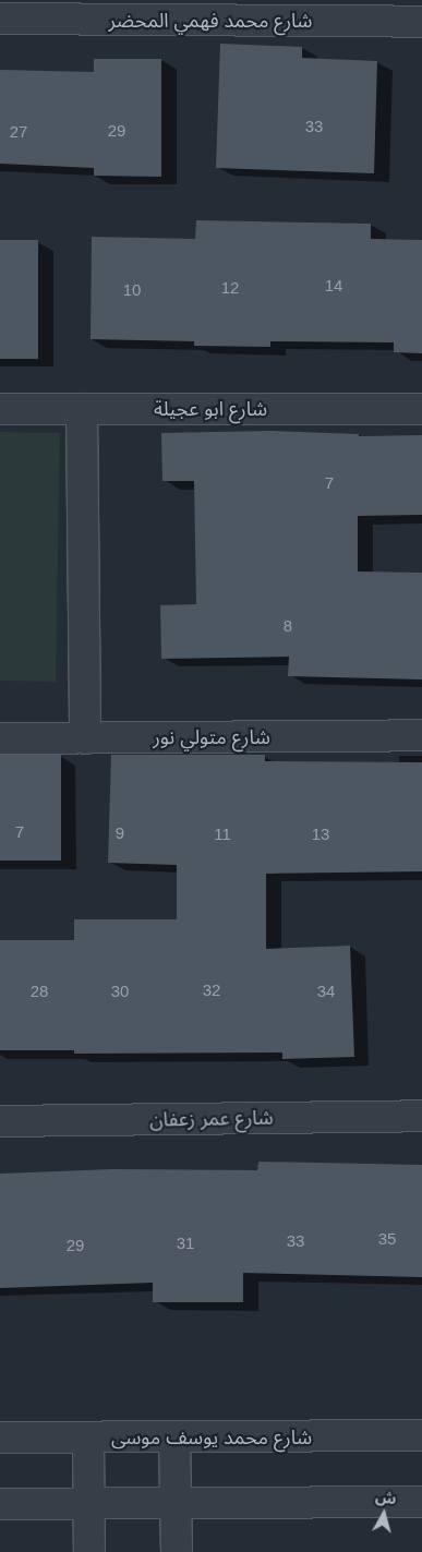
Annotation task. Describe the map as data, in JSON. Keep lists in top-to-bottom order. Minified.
{"streets":{"street":["شارع محمد فهمي المحضر","شارع ابو عجيلة","شارع متولي نور","شارع عمر زعفان","شارع محمد يوسف موسى"]},"house_numbers":["33","29","27","14","12","10","7","8","7","9","11","13","32","28","30","34","35","33","31","29"],"north":"top"}
